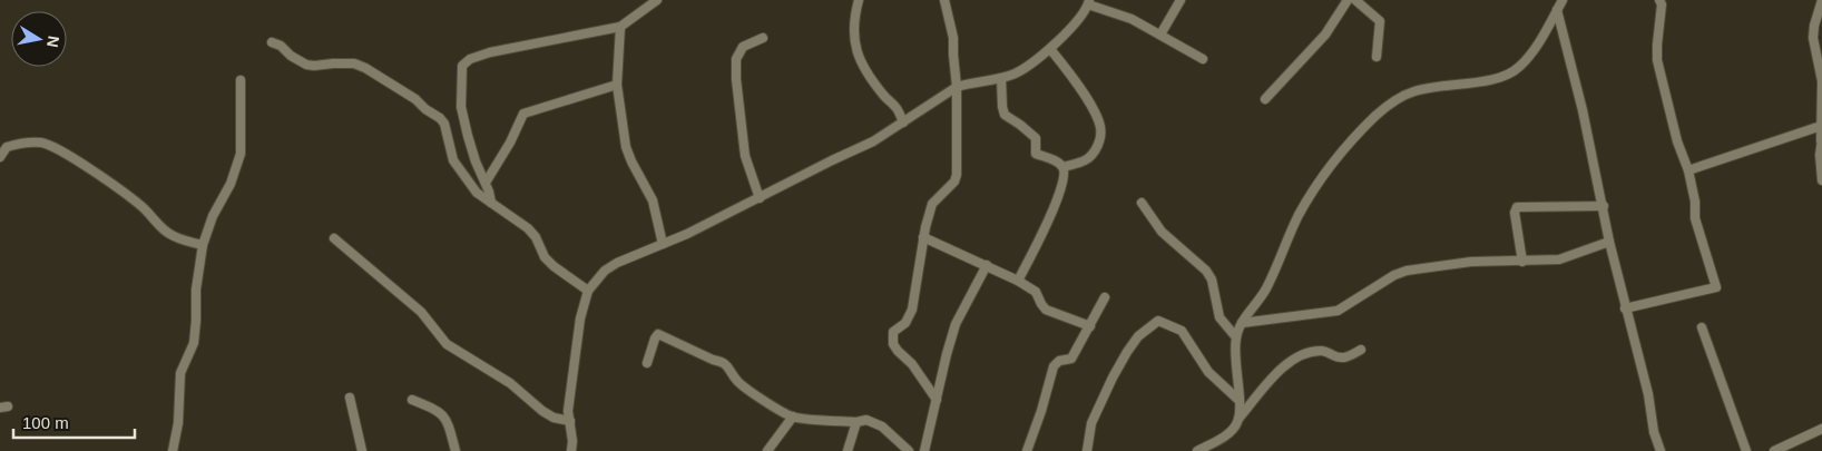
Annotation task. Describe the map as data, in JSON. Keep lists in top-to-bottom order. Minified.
{"scale_bar":"100 m","north":"right"}
